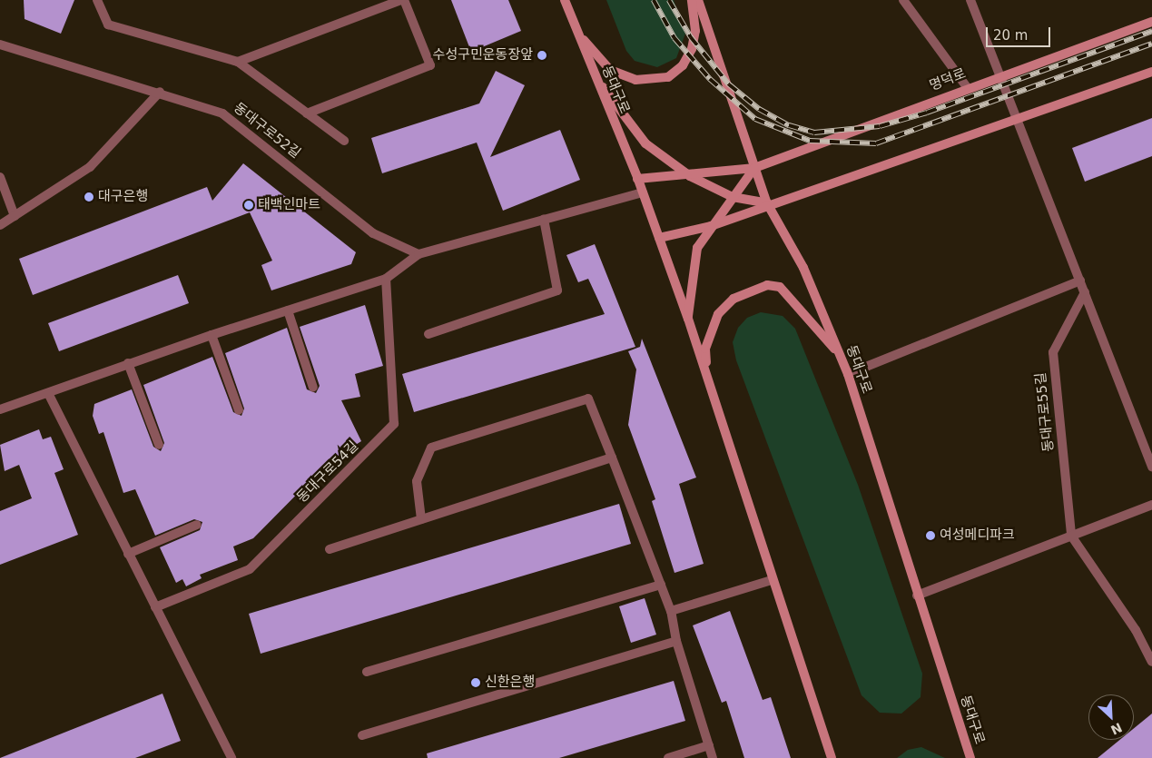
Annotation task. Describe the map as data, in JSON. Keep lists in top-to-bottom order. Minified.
{"streets":{"main road":["명덕로","동대구로"],"street":["동대구로52길","동대구로55길","동대구로54길"]},"crossings":[["명덕로","동대구로"]],"places":["수성구민운동장앞","대구은행","태백인마트","여성메디파크","신한은행"],"scale_bar":"20 m","north":"bottom right"}
